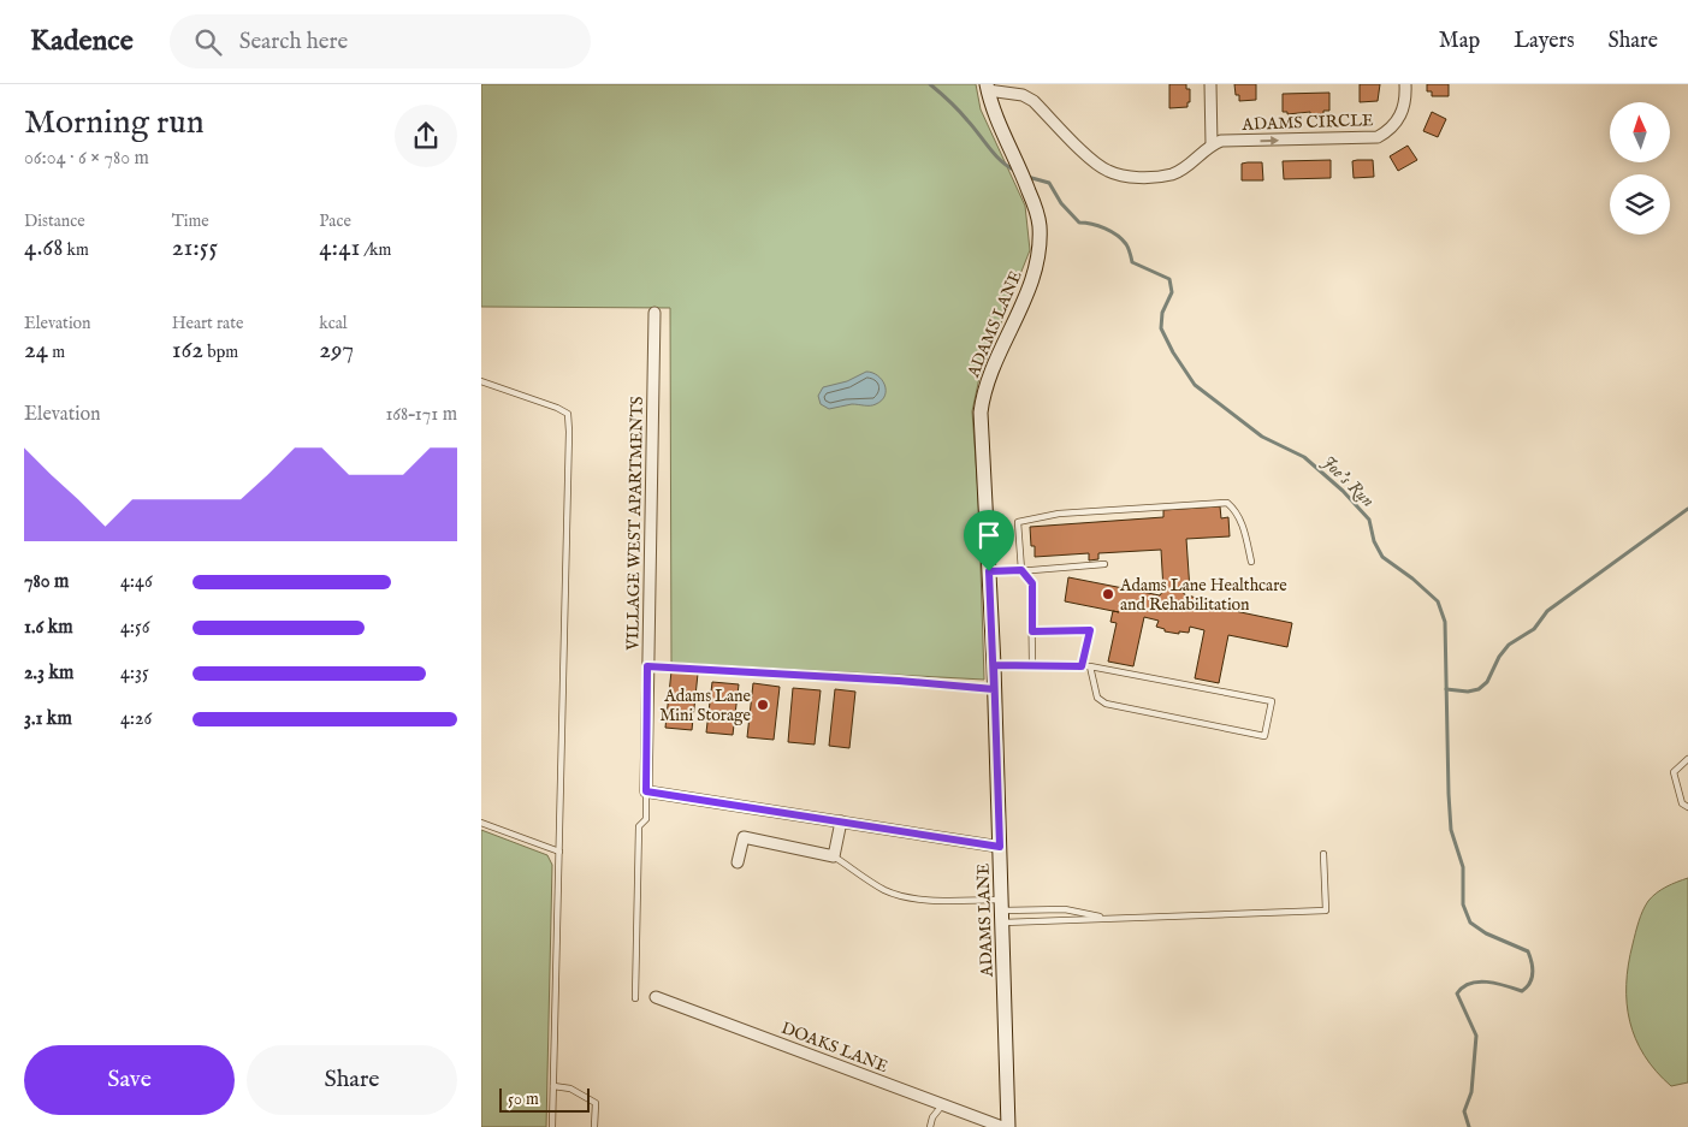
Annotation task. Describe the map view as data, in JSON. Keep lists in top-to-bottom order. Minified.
{"streets":{"street":["ADAMS CIRCLE","ADAMS LANE","VILLAGE WEST APARTMENTS","DOAKS LANE"]},"one_way":["ADAMS CIRCLE"],"water":["Joe's Run"],"places":["Adams Lane Healthcare and Rehabilitation","Adams Lane Mini Storage"],"scale_bar":"50 m","north":"top","page":{"header":"Kadence","search":"Search here","nav":["Map","Layers","Share"],"heading":["Morning run","06:04 · 6 × 780 m"],"stats":[["Distance","4.68 km"],["Time","21:55"],["Pace","4:41 /km"],["Elevation","24 m"],["Heart rate","162 bpm"],["kcal","297"]],"chart":["Elevation","168–171 m"],"list":[{"name":"780 m","note":"4:46"},{"name":"1.6 km","note":"4:56"},{"name":"2.3 km","note":"4:35"},{"name":"3.1 km","note":"4:26"}],"buttons":["Save","Share"],"scale":"50 m"}}
